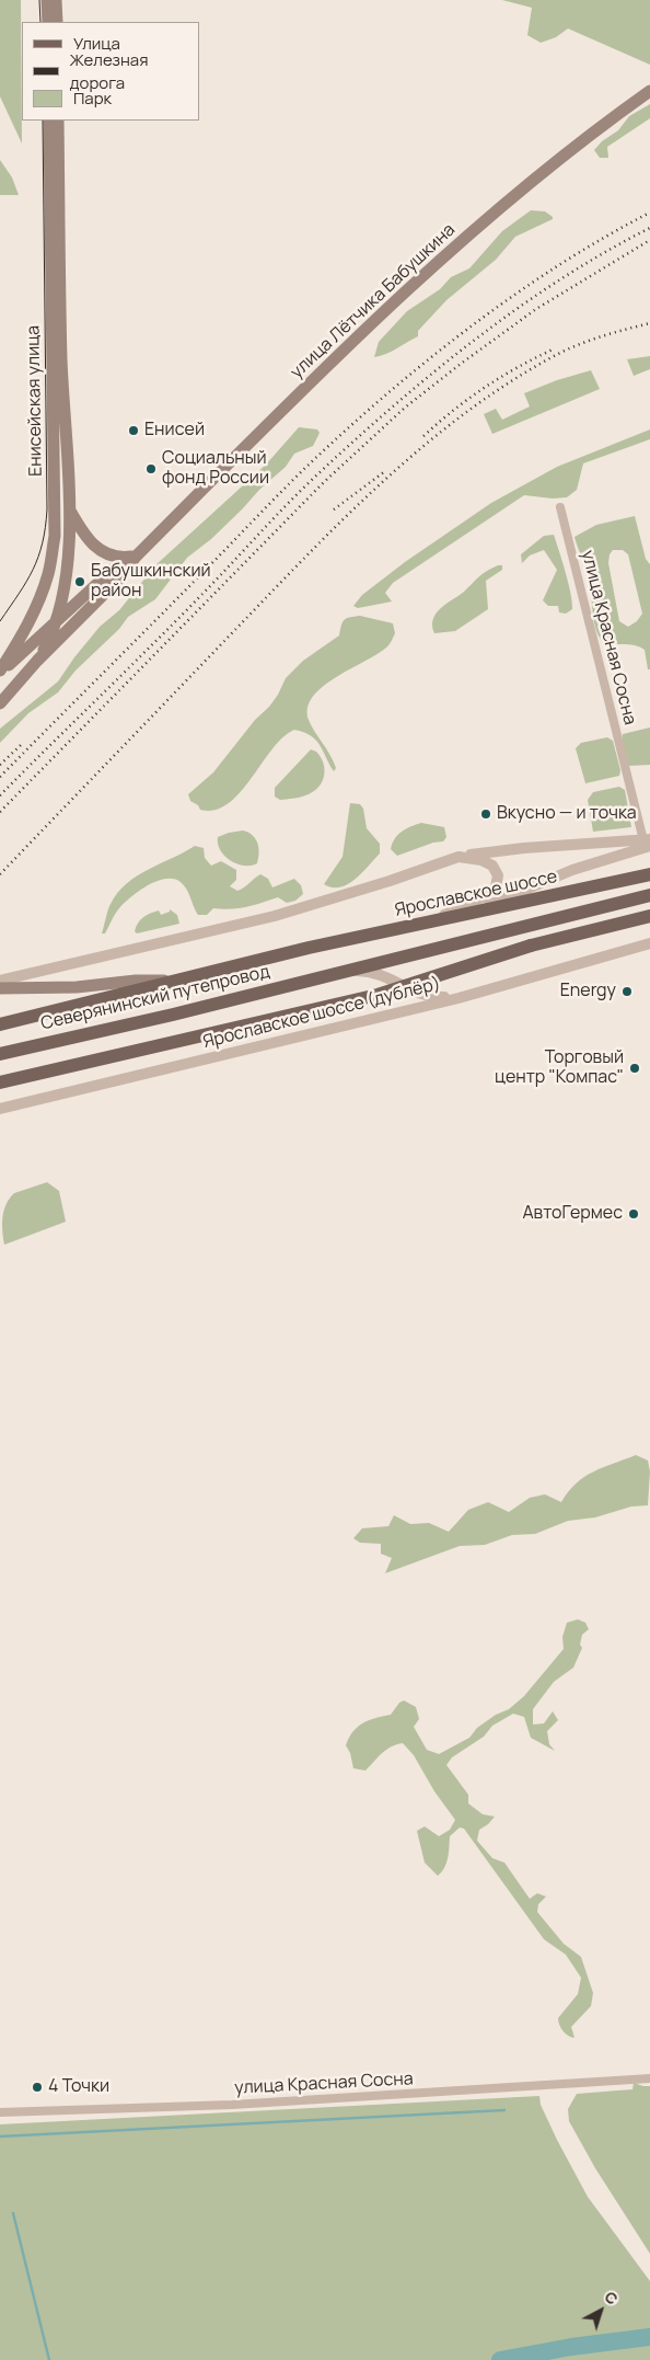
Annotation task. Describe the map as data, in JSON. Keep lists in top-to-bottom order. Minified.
{"streets":{"main road":["улица Лётчика Бабушкина","Енисейская улица","Ярославское шоссе","Северянинский путепровод"],"street":["улица Красная Сосна","Ярославское шоссе (дублёр)"]},"crossings":[["улица Лётчика Бабушкина","Енисейская улица"],["Ярославское шоссе","Северянинский путепровод"]],"places":["Енисей","Социальный фонд России","Бабушкинский район","Вкусно — и точка","Energy","Торговый центр \"Компас\"","АвтоГермес","4 Точки"],"legend":["Улица","Железная дорога","Парк"],"north":"top right"}
